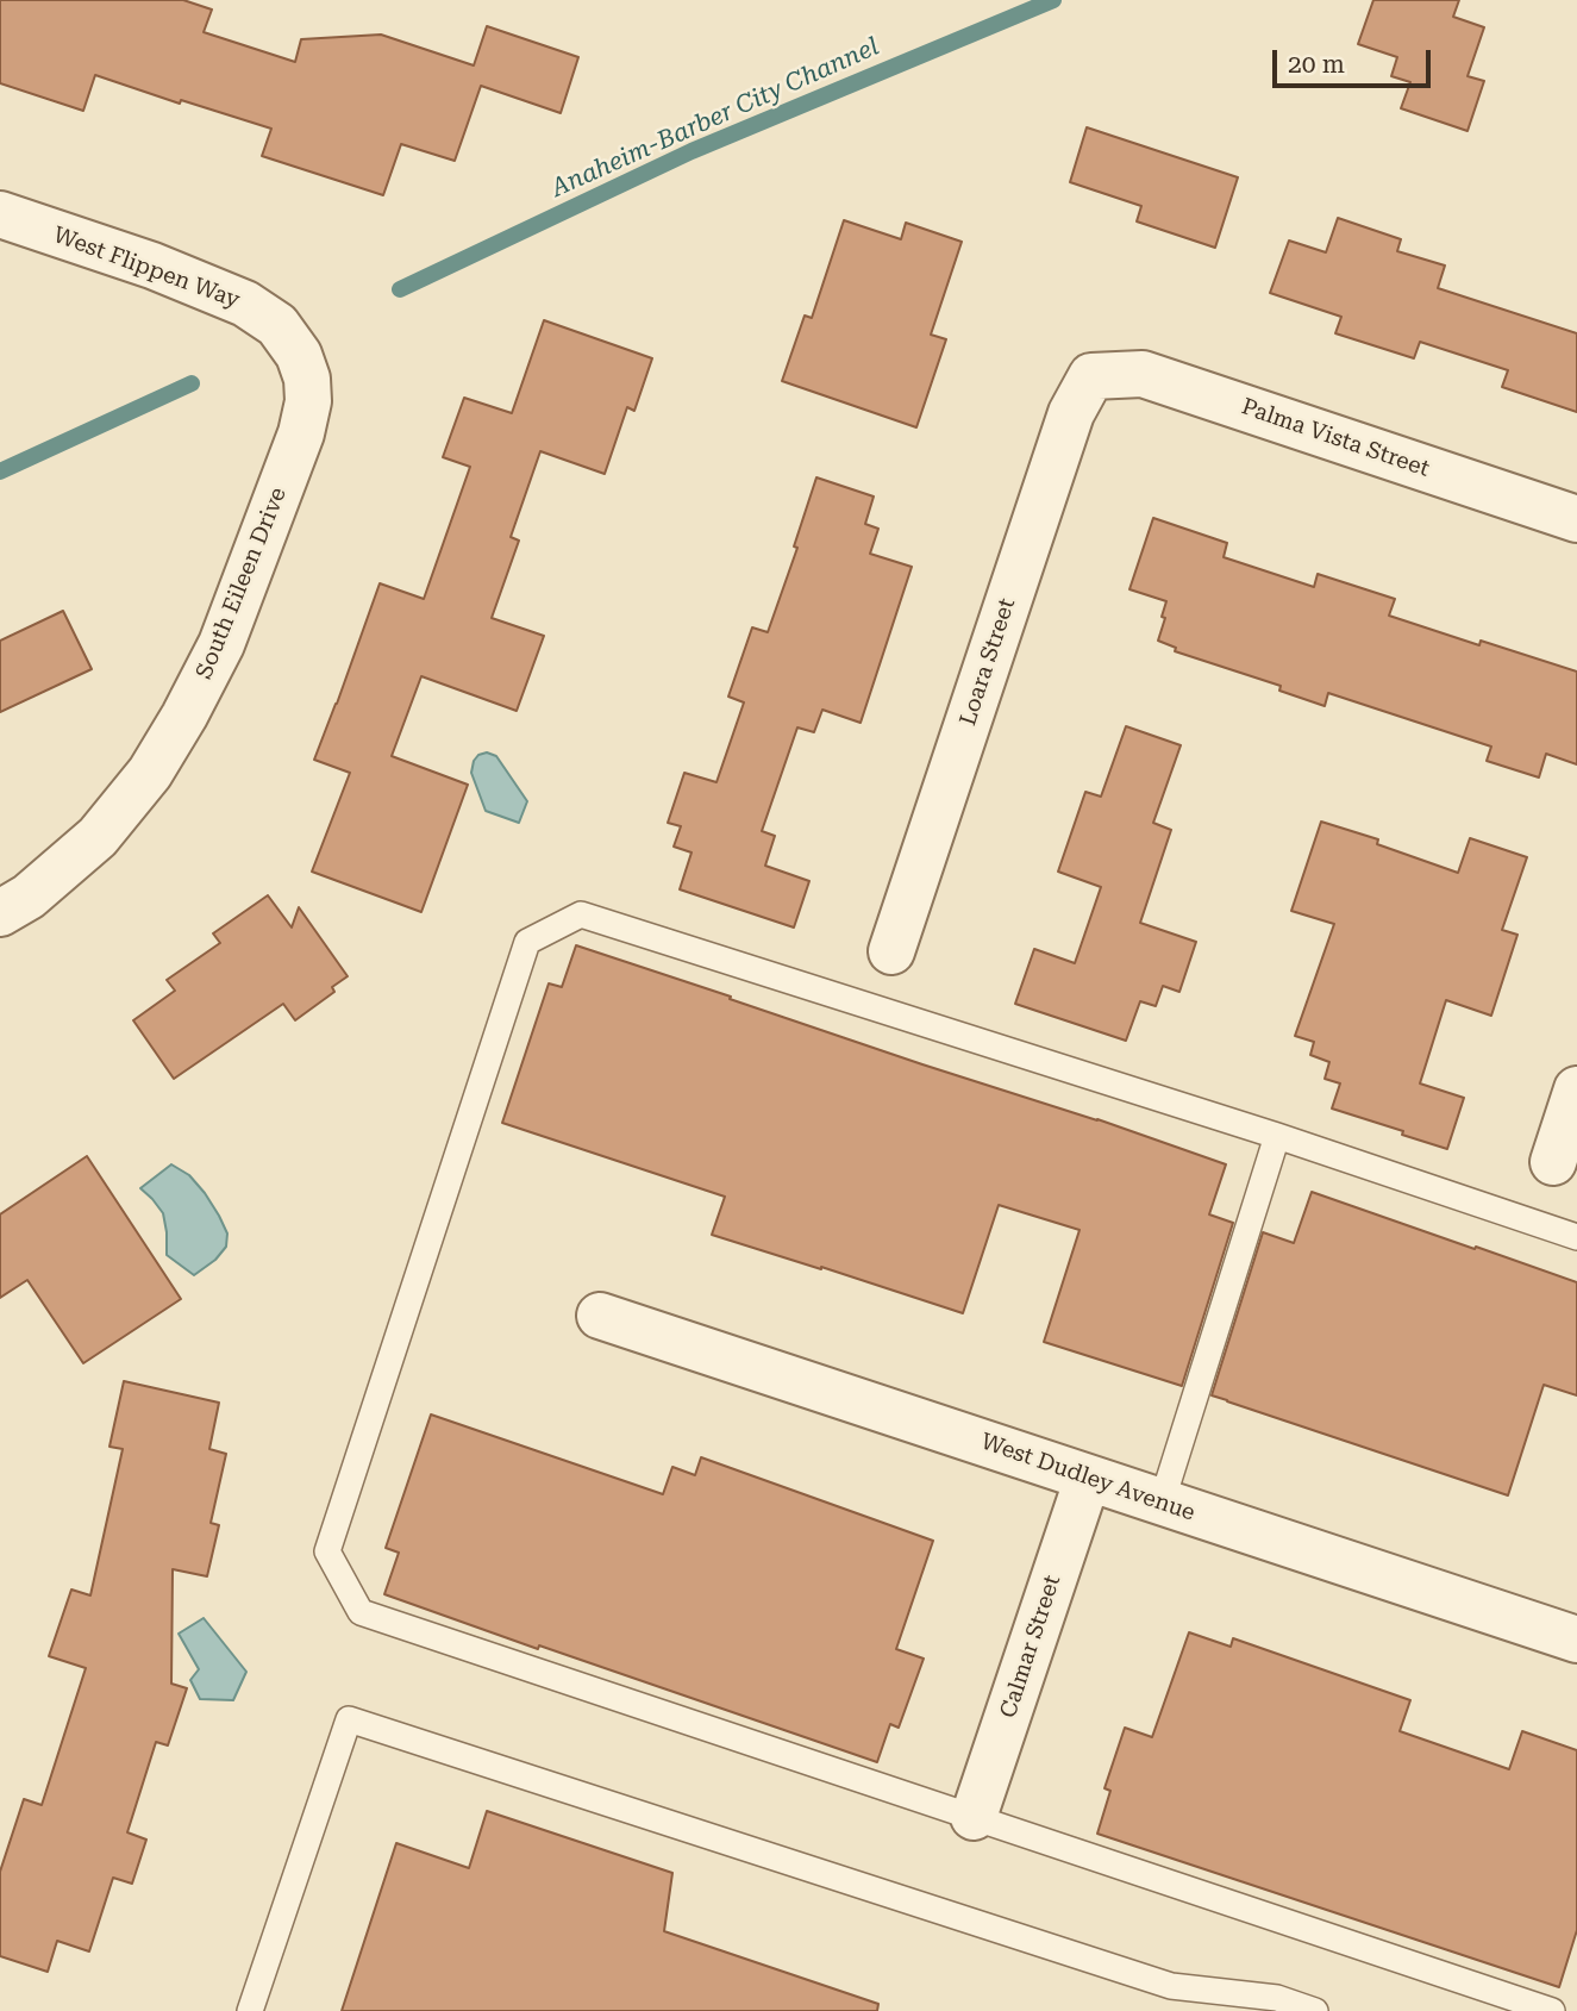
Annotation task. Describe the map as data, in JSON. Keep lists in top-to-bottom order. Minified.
{"streets":{"street":["West Flippen Way","Palma Vista Street","South Eileen Drive","Loara Street","West Dudley Avenue","Calmar Street"]},"crossings":[["West Flippen Way","South Eileen Drive"],["Palma Vista Street","Loara Street"],["West Dudley Avenue","Calmar Street"]],"water":["Anaheim-Barber City Channel"],"scale_bar":"20 m"}
